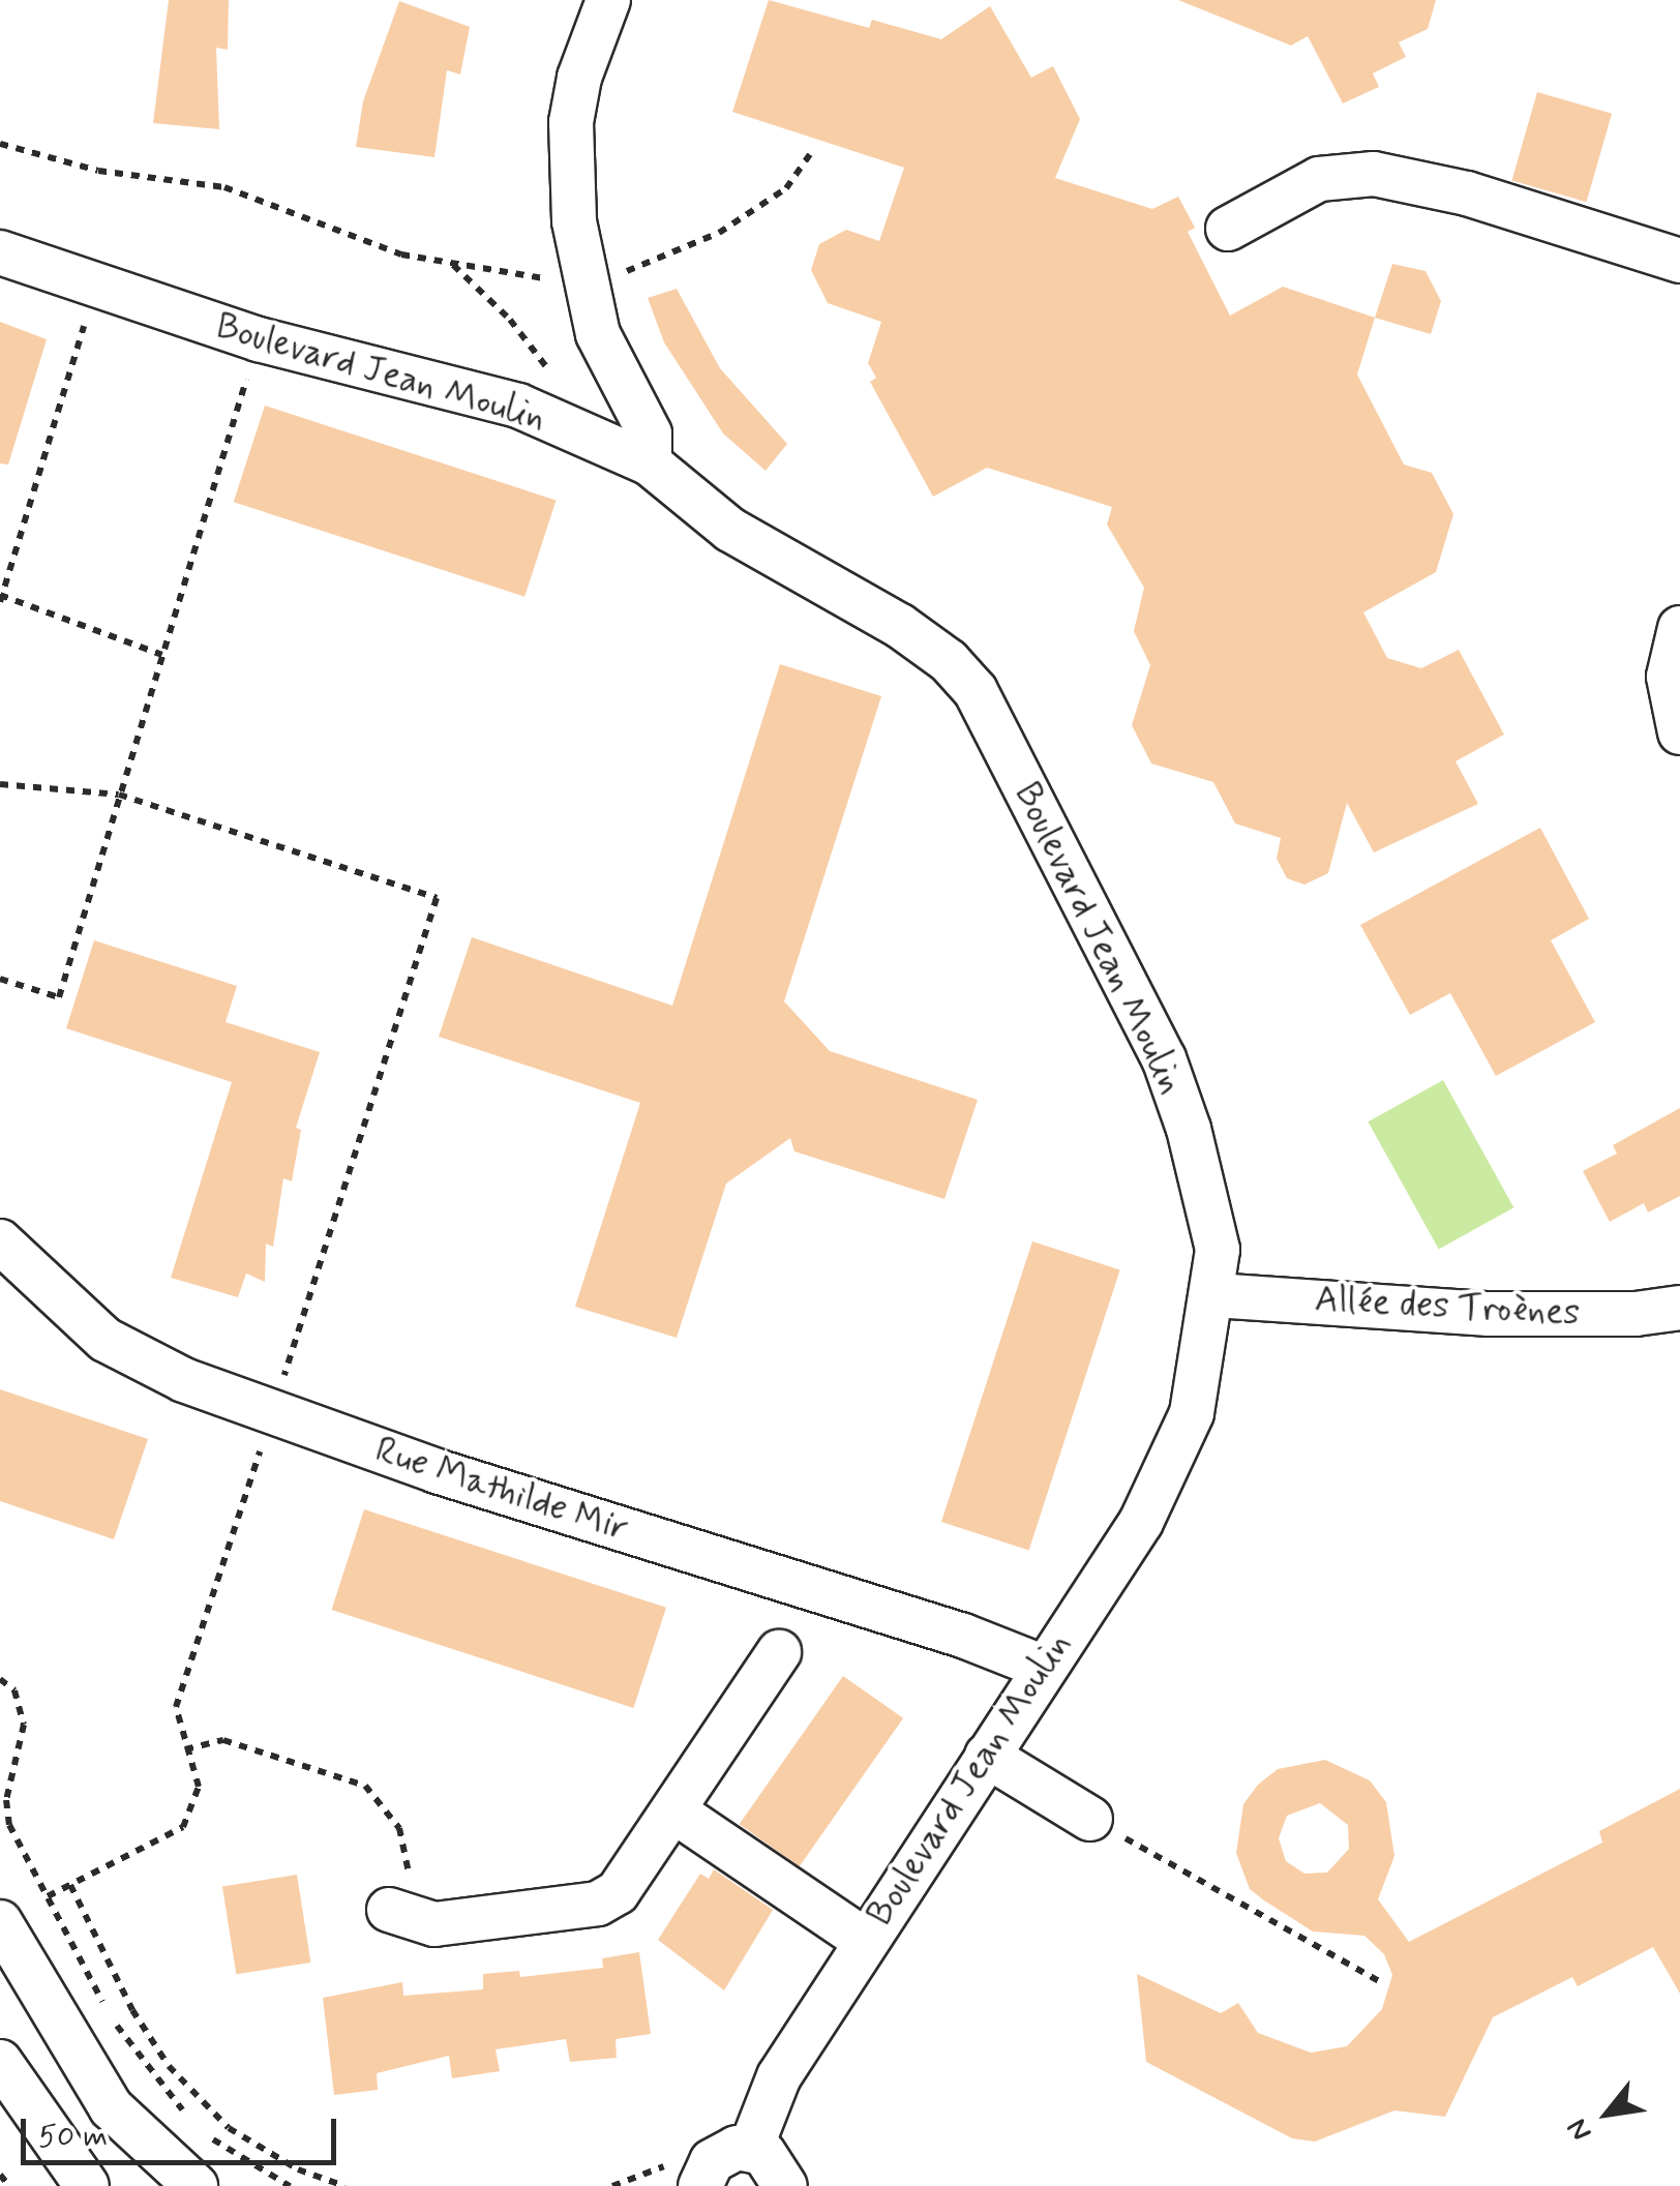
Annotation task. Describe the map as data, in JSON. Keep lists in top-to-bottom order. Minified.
{"streets":{"street":["Boulevard Jean Moulin","Allée des Troènes","Rue Mathilde Mir"]},"crossings":[["Boulevard Jean Moulin","Allée des Troènes"],["Boulevard Jean Moulin","Rue Mathilde Mir"]],"scale_bar":"50 m","north":"bottom left"}
